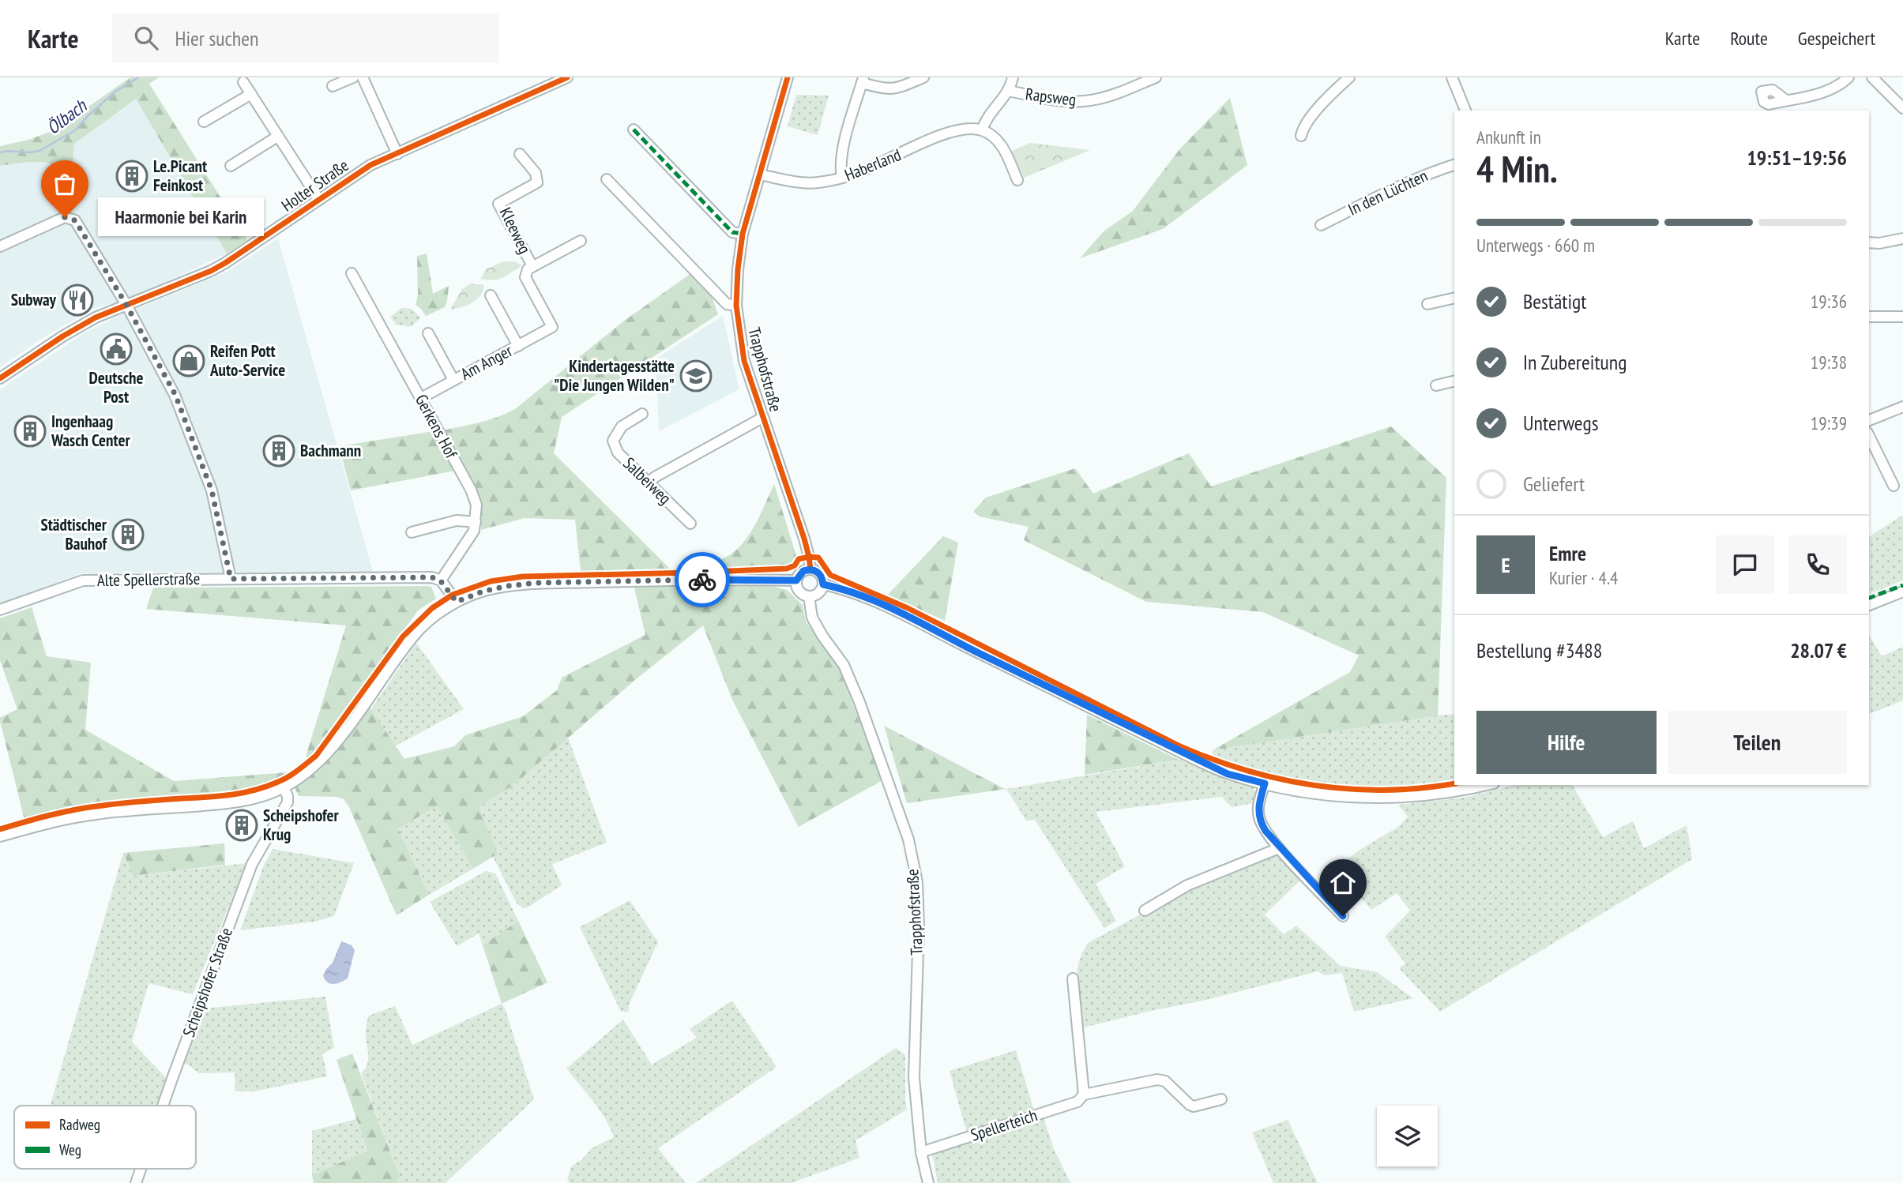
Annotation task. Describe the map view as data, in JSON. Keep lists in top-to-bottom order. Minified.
{"streets":{"street":["Rapsweg","Haberland","Holter Straße","In den Lüchten","Kleeweg","Am Anger","Trapphofstraße","Gerkens Hof","Salbeiweg","Alte Spellerstraße","Scheipshofer Straße","Spellerteich"]},"crossings":[["Haberland","Trapphofstraße"],["Kleeweg","Am Anger"],["Am Anger","Gerkens Hof"],["Trapphofstraße","Spellerteich"]],"water":["Ölbach"],"places":{"building":["Le.Picant Feinkost","Ingenhaag Wasch Center","Bachmann","Städtischer Bauhof","Scheipshofer Krug"],"other":["Haarmonie bei Karin"],"restaurant":["Subway"],"public building":["Deutsche Post"],"shop":["Reifen Pott Auto-Service"],"school or university":["Kindertagesstätte \"Die Jungen Wilden\""]},"legend":["Radweg","Weg"],"page":{"header":"Karte","search":"Hier suchen","nav":["Karte","Route","Gespeichert"],"heading":["4 Min.","Ankunft in","19:51–19:56"],"panel":["Emre","Kurier · 4.4","Bestellung #3488","28.07 €"],"bubble":"Haarmonie bei Karin","bar":"Unterwegs · 660 m","list":[["Bestätigt","19:36"],["In Zubereitung","19:38"],["Unterwegs","19:39"],"Geliefert"],"round":"E","buttons":["Hilfe","Teilen"]}}
